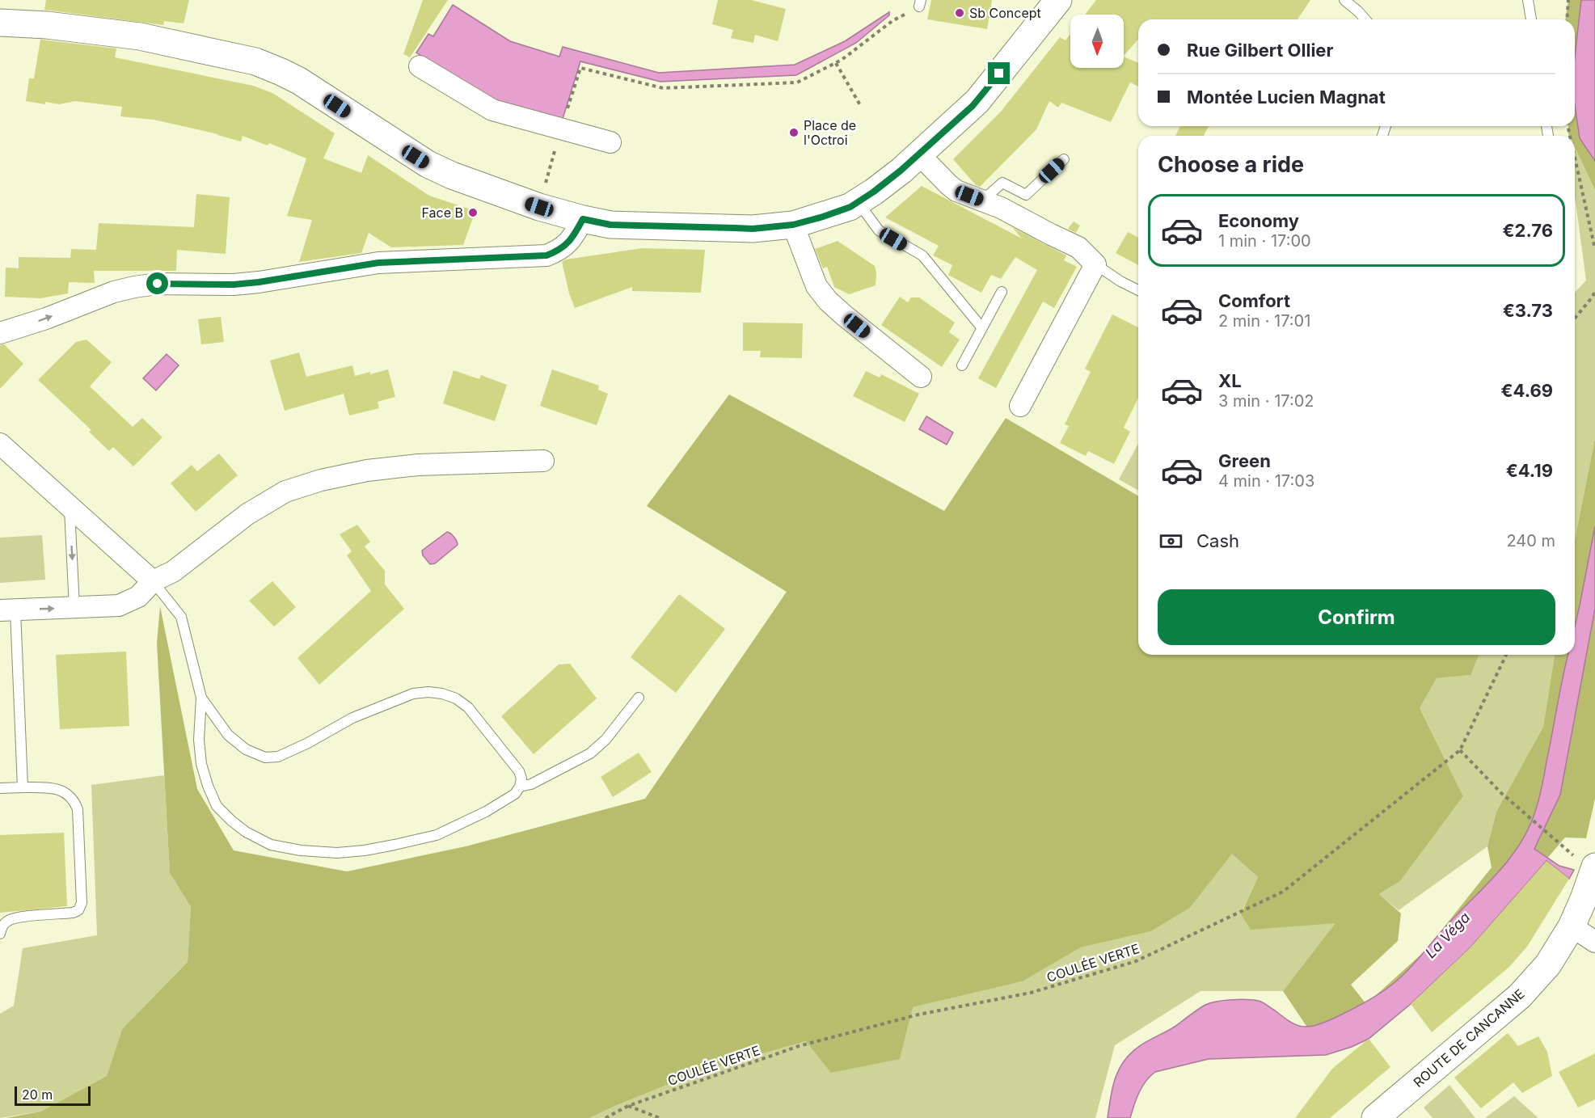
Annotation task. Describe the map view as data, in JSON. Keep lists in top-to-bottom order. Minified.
{"streets":{"main road":["ROUTE DE CANCANNE"],"path":["COULÉE VERTE"]},"water":["La Véga"],"places":["Sb Concept","Place de l'Octroi","Face B"],"scale_bar":"20 m","north":"bottom","page":{"banner":["Rue Gilbert Ollier","Montée Lucien Magnat"],"heading":"Choose a ride","list":[{"name":"Economy","note":"1 min · 17:00","value":"€2.76"},{"name":"Comfort","note":"2 min · 17:01","value":"€3.73"},{"name":"XL","note":"3 min · 17:02","value":"€4.69"},{"name":"Green","note":"4 min · 17:03","value":"€4.19"}],"pay":["Cash","240 m"],"buttons":"Confirm","scale":"20 m"}}
